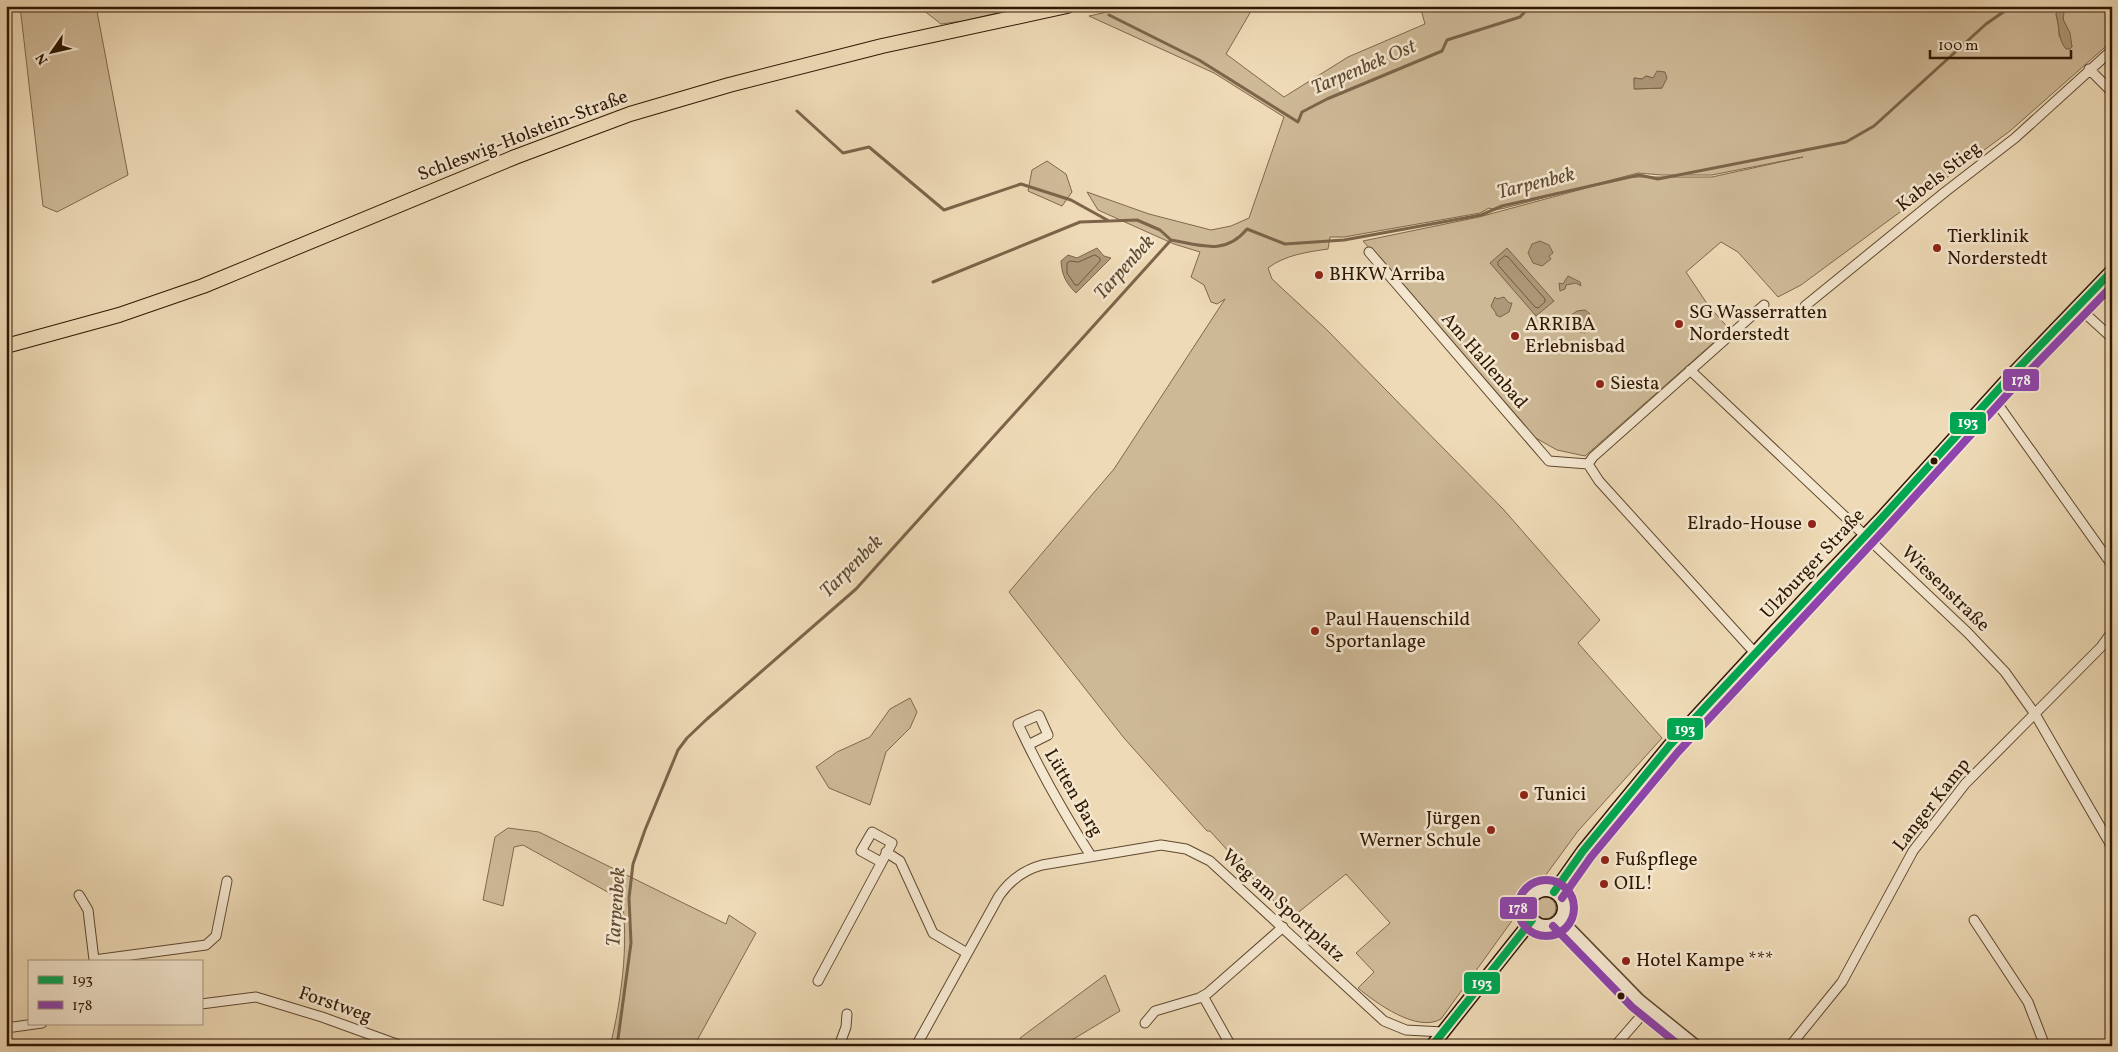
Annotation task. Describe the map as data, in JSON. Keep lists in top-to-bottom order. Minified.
{"streets":{"main road":["Schleswig-Holstein-Straße","Ulzburger Straße"],"street":["Kabels Stieg","Am Hallenbad","Wiesenstraße","Lütten Barg","Langer Kamp","Weg am Sportplatz","Forstweg"]},"crossings":[["Ulzburger Straße","Wiesenstraße"],["Wiesenstraße","Langer Kamp"],["Lütten Barg","Weg am Sportplatz"]],"water":["Tarpenbek Ost","Tarpenbek"],"places":["Tierklinik Norderstedt","BHKW Arriba","SG Wasserratten Norderstedt","ARRIBA Erlebnisbad","Siesta","Elrado-House","Paul Hauenschild Sportanlage","Tunici","Jürgen Werner Schule","Fußpflege","OIL!","Hotel Kampe ***"],"lines":["transit line 193","transit line 178"],"legend":["193","178"],"scale_bar":"100 m","north":"bottom left"}
